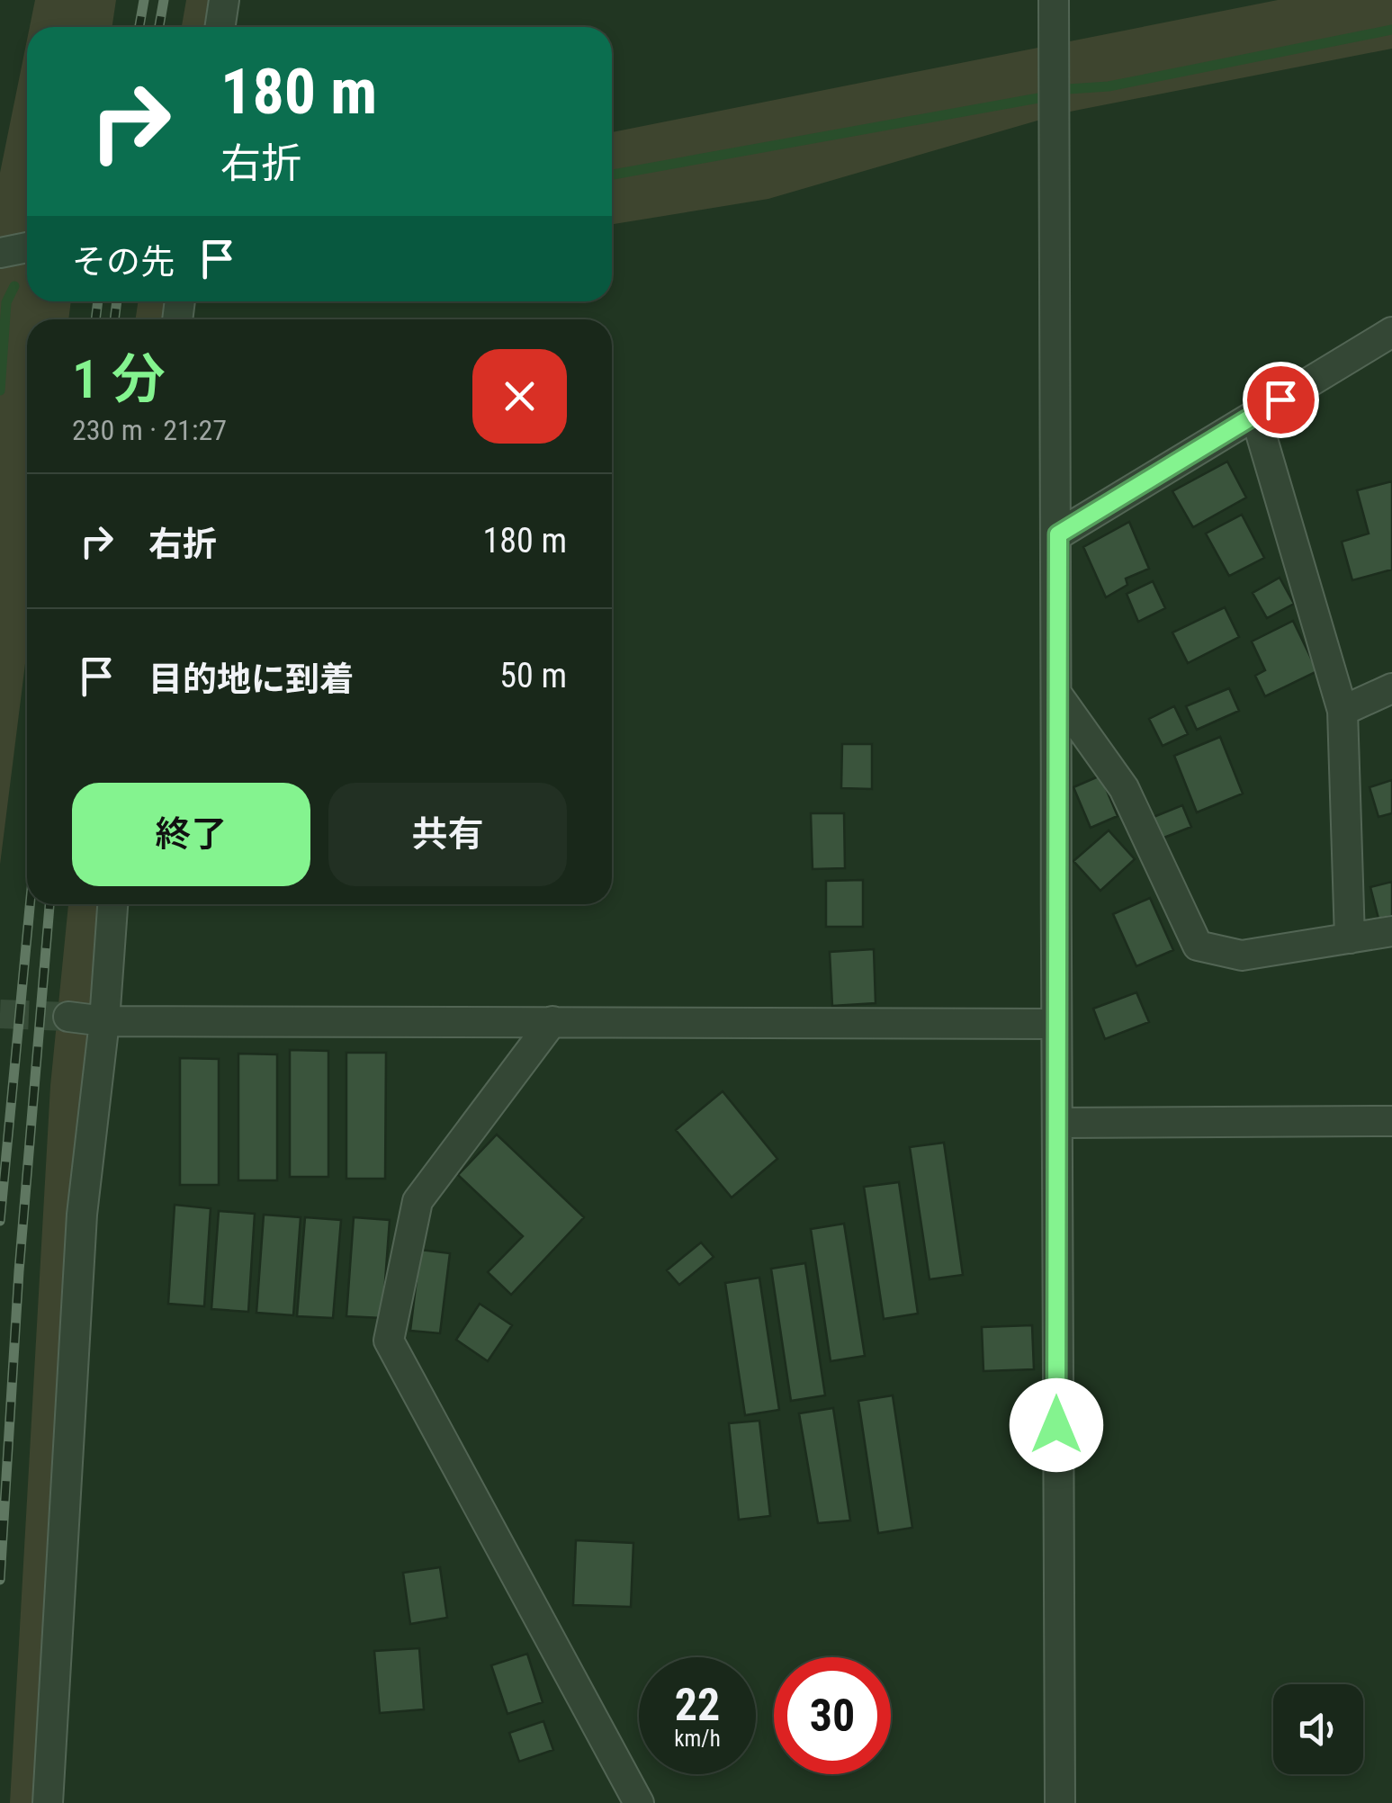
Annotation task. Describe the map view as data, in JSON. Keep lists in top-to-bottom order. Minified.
{"page":{"turn":["180 m","右折"],"then":"その先","heading":["1 分","230 m · 21:27"],"list":[{"name":"右折","value":"180 m"},{"name":"目的地に到着","value":"50 m"}],"buttons":["終了","共有"],"speed":"22 km/h","limit":"30"}}
